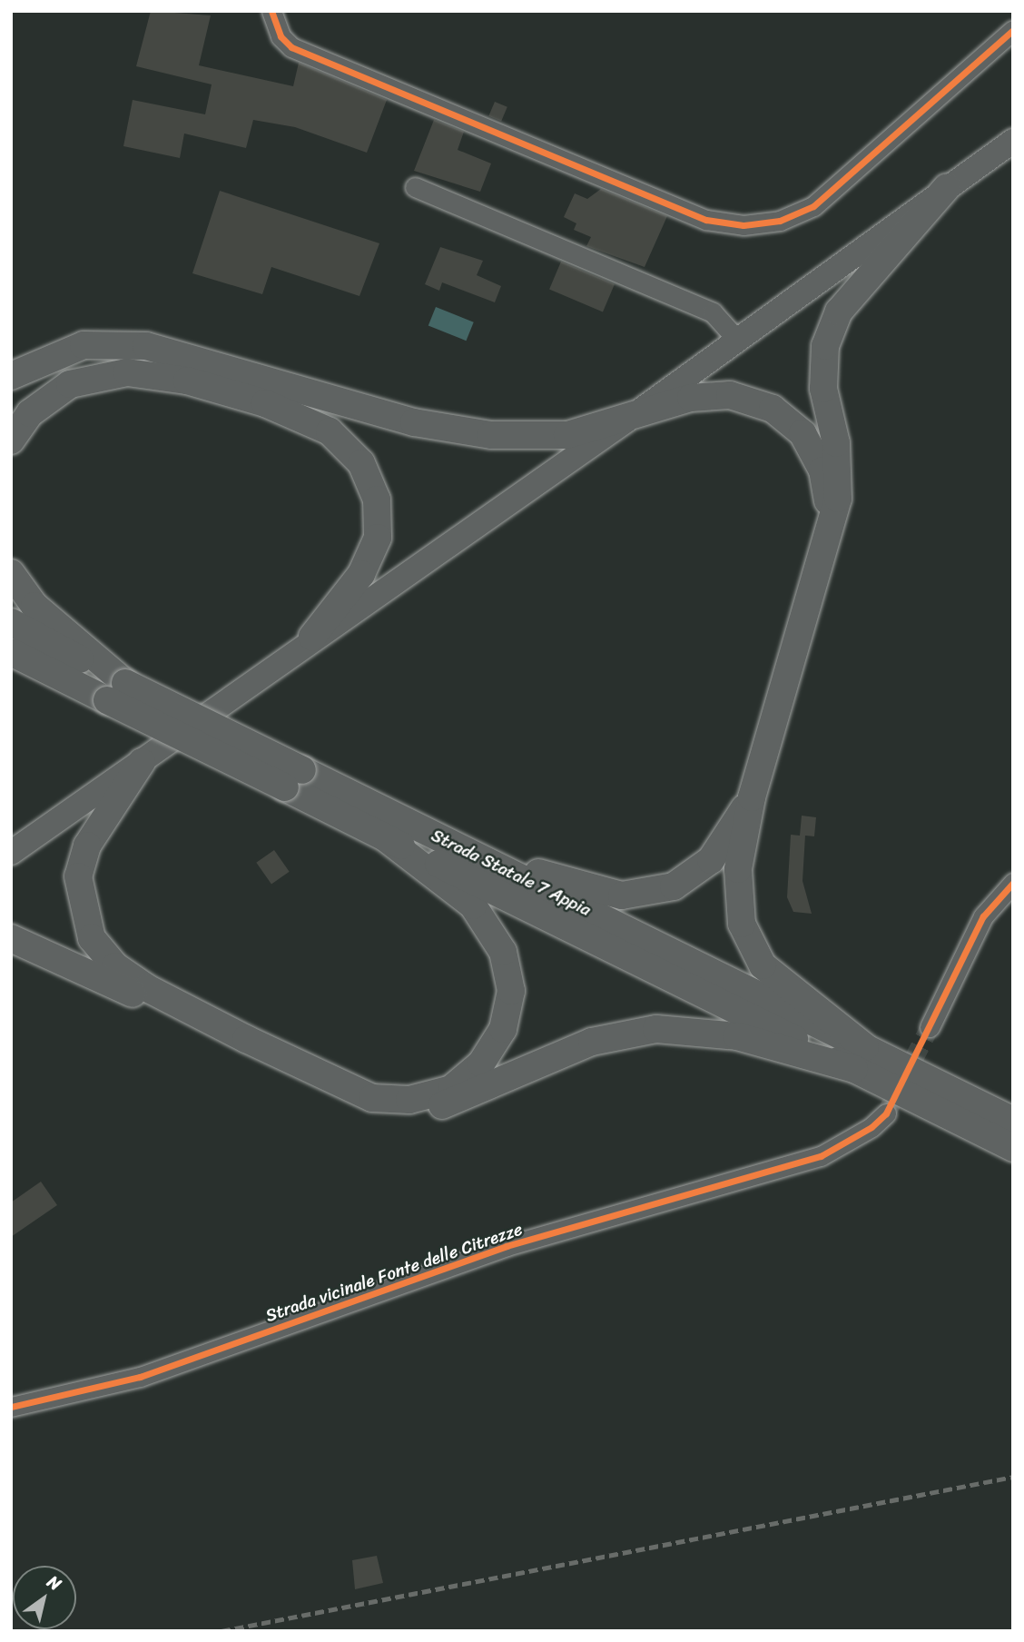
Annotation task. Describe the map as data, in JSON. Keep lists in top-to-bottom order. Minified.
{"streets":{"highway":["Strada Statale 7 Appia"],"street":["Strada vicinale Fonte delle Citrezze"]},"north":"top right"}
